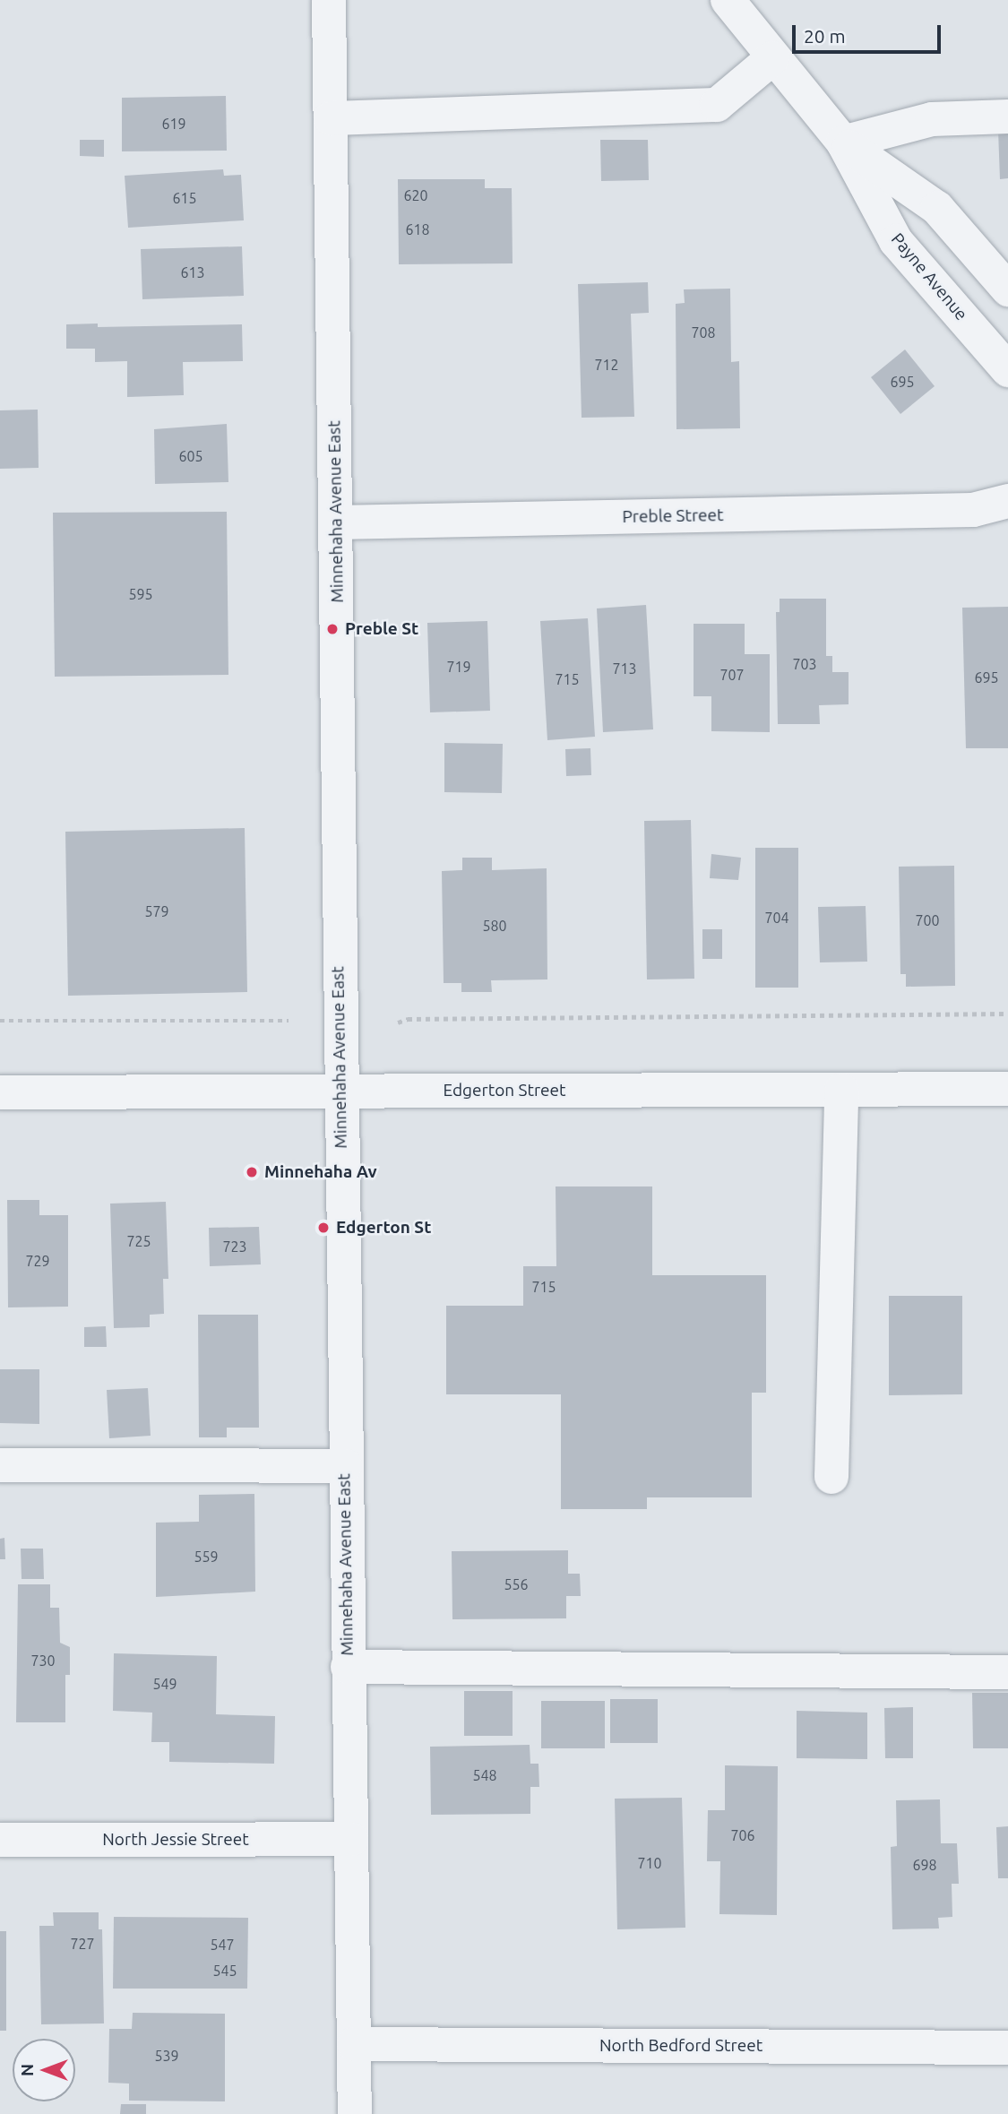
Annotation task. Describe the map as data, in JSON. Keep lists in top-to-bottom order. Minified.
{"streets":{"street":["Payne Avenue","Minnehaha Avenue East","Preble Street","Edgerton Street","North Jessie Street","North Bedford Street"]},"crossings":[["Minnehaha Avenue East","Preble Street"],["Minnehaha Avenue East","Edgerton Street"],["Minnehaha Avenue East","North Jessie Street"],["Minnehaha Avenue East","North Bedford Street"]],"places":["Preble St","Minnehaha Av","Edgerton St"],"house_numbers":["619","620","615","618","613","708","712","695","605","595","703","719","713","707","695","715","579","704","700","580","725","723","729","715","559","556","730","549","548","706","710","698","727","547","545","539"],"scale_bar":"20 m","north":"left"}
